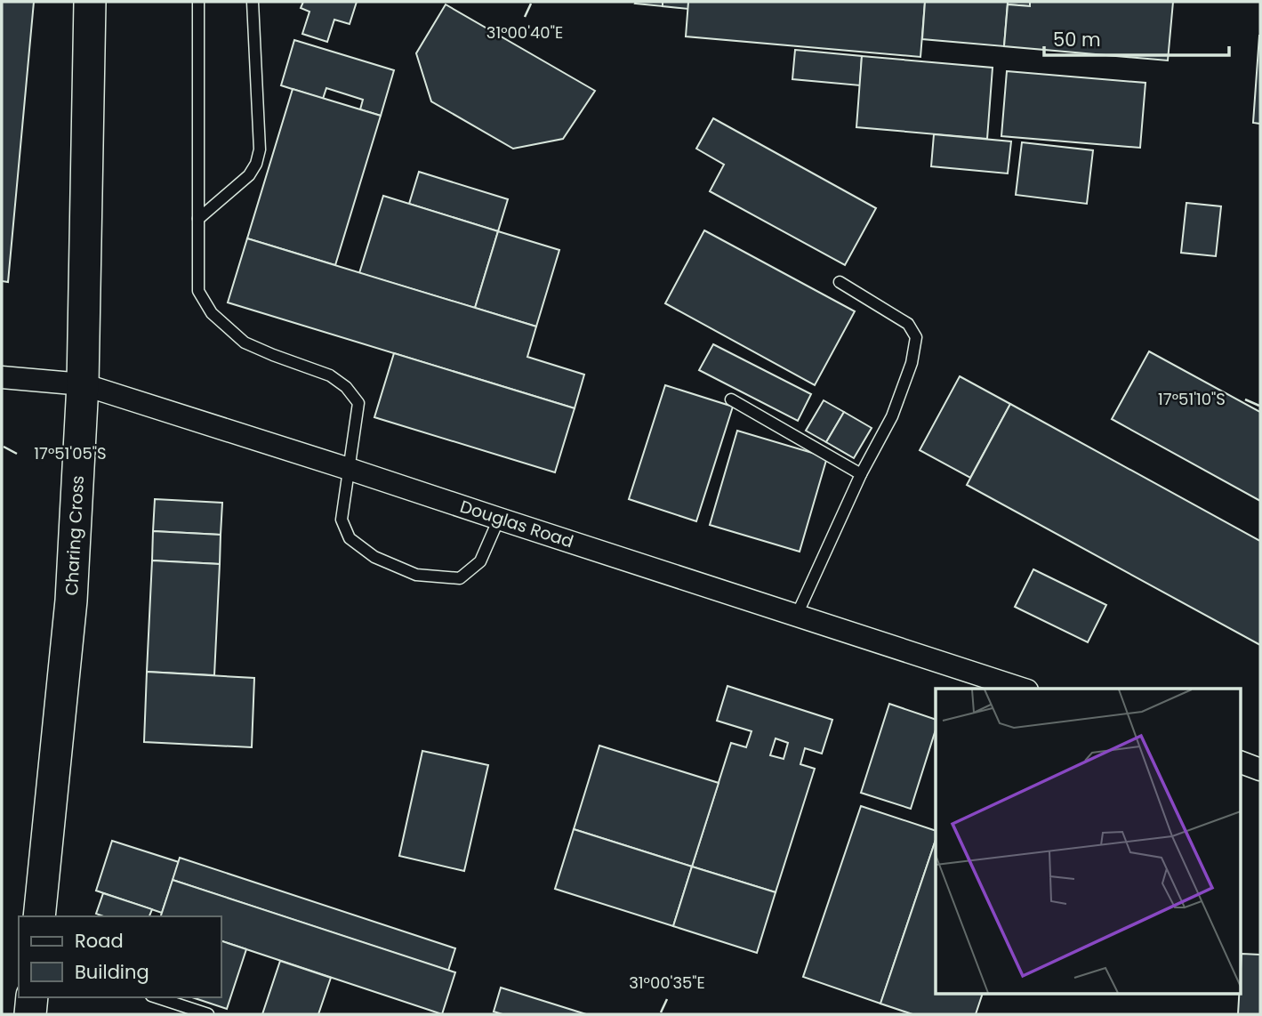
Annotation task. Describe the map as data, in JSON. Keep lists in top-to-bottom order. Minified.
{"streets":{"street":["Douglas Road","Charing Cross"]},"crossings":[["Douglas Road","Charing Cross"]],"legend":["Road","Building"],"scale_bar":"50 m","coordinates":["31°00'40\"E","17°51'10\"S","17°51'05\"S","31°00'35\"E"]}
